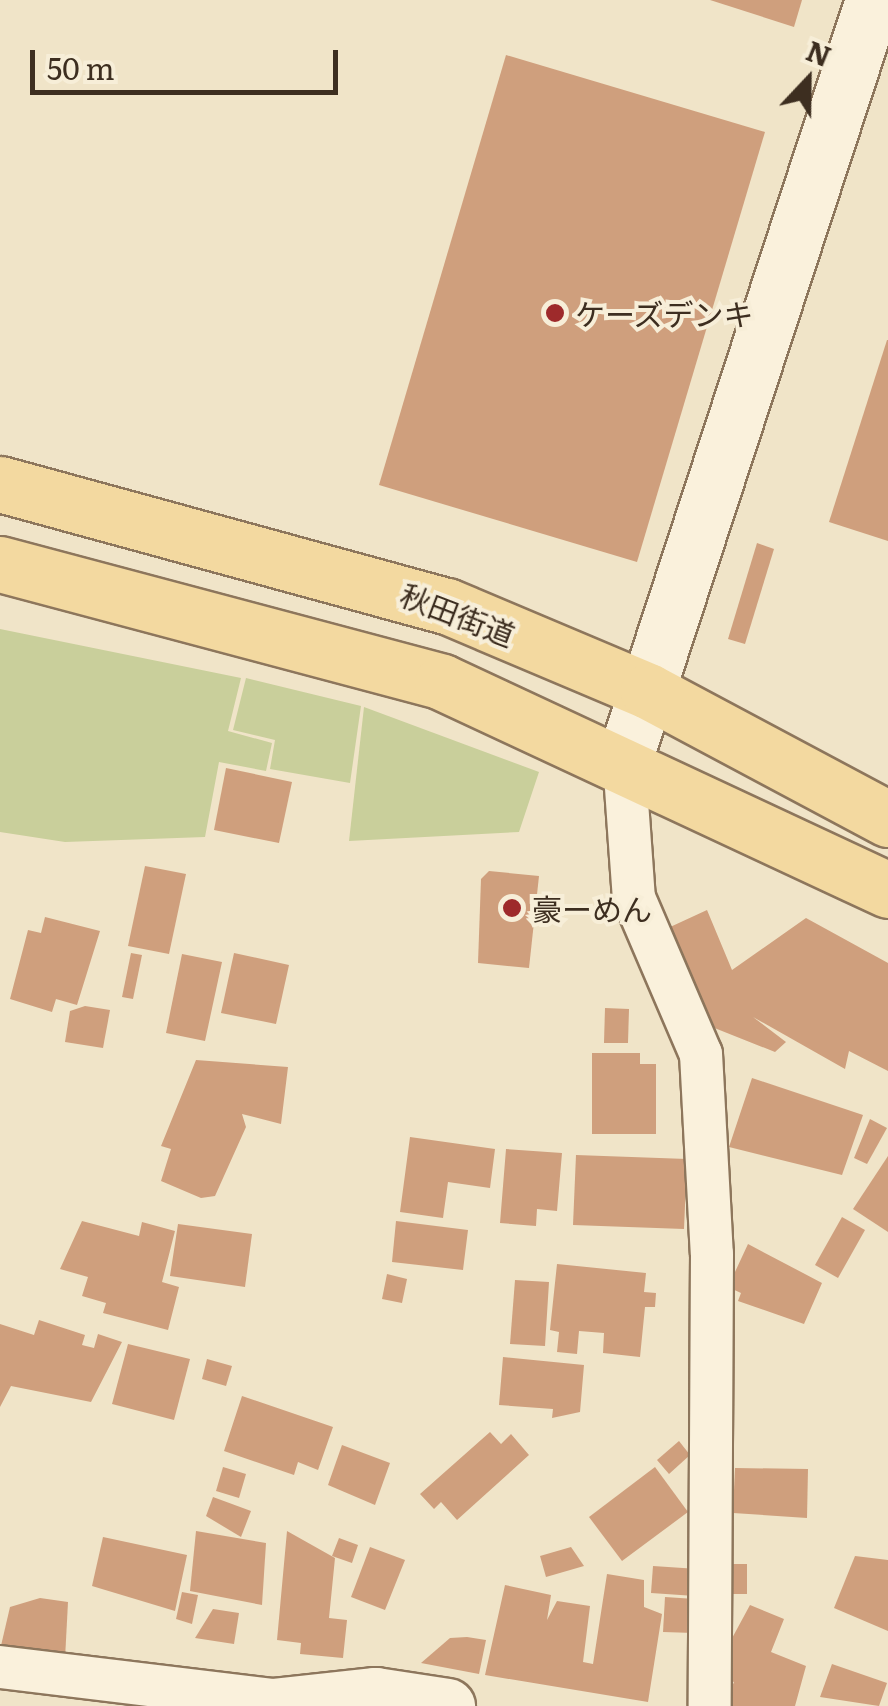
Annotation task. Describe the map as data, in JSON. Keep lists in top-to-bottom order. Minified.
{"streets":{"main road":["秋田街道"]},"places":["ケーズデンキ","豪ーめん"],"scale_bar":"50 m","north":"top"}
